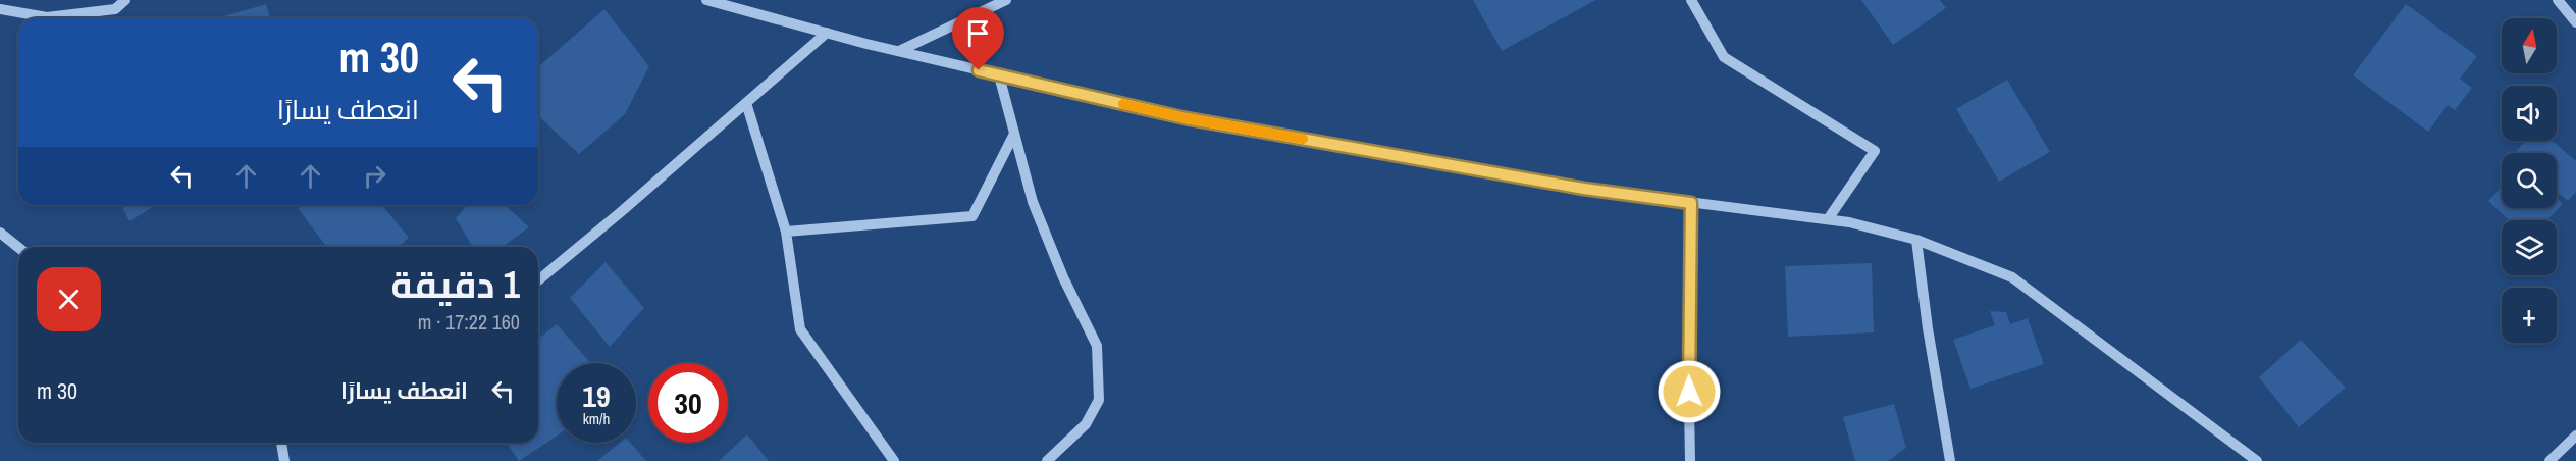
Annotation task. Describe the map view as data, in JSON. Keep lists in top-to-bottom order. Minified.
{"north":"top","page":{"map_buttons":"+","turn":["30 m","انعطف يسارًا"],"heading":["1 دقيقة","160 m · 17:22"],"list":[{"name":"انعطف يسارًا","value":"30 m"}],"speed":"19 km/h","limit":"30"}}
